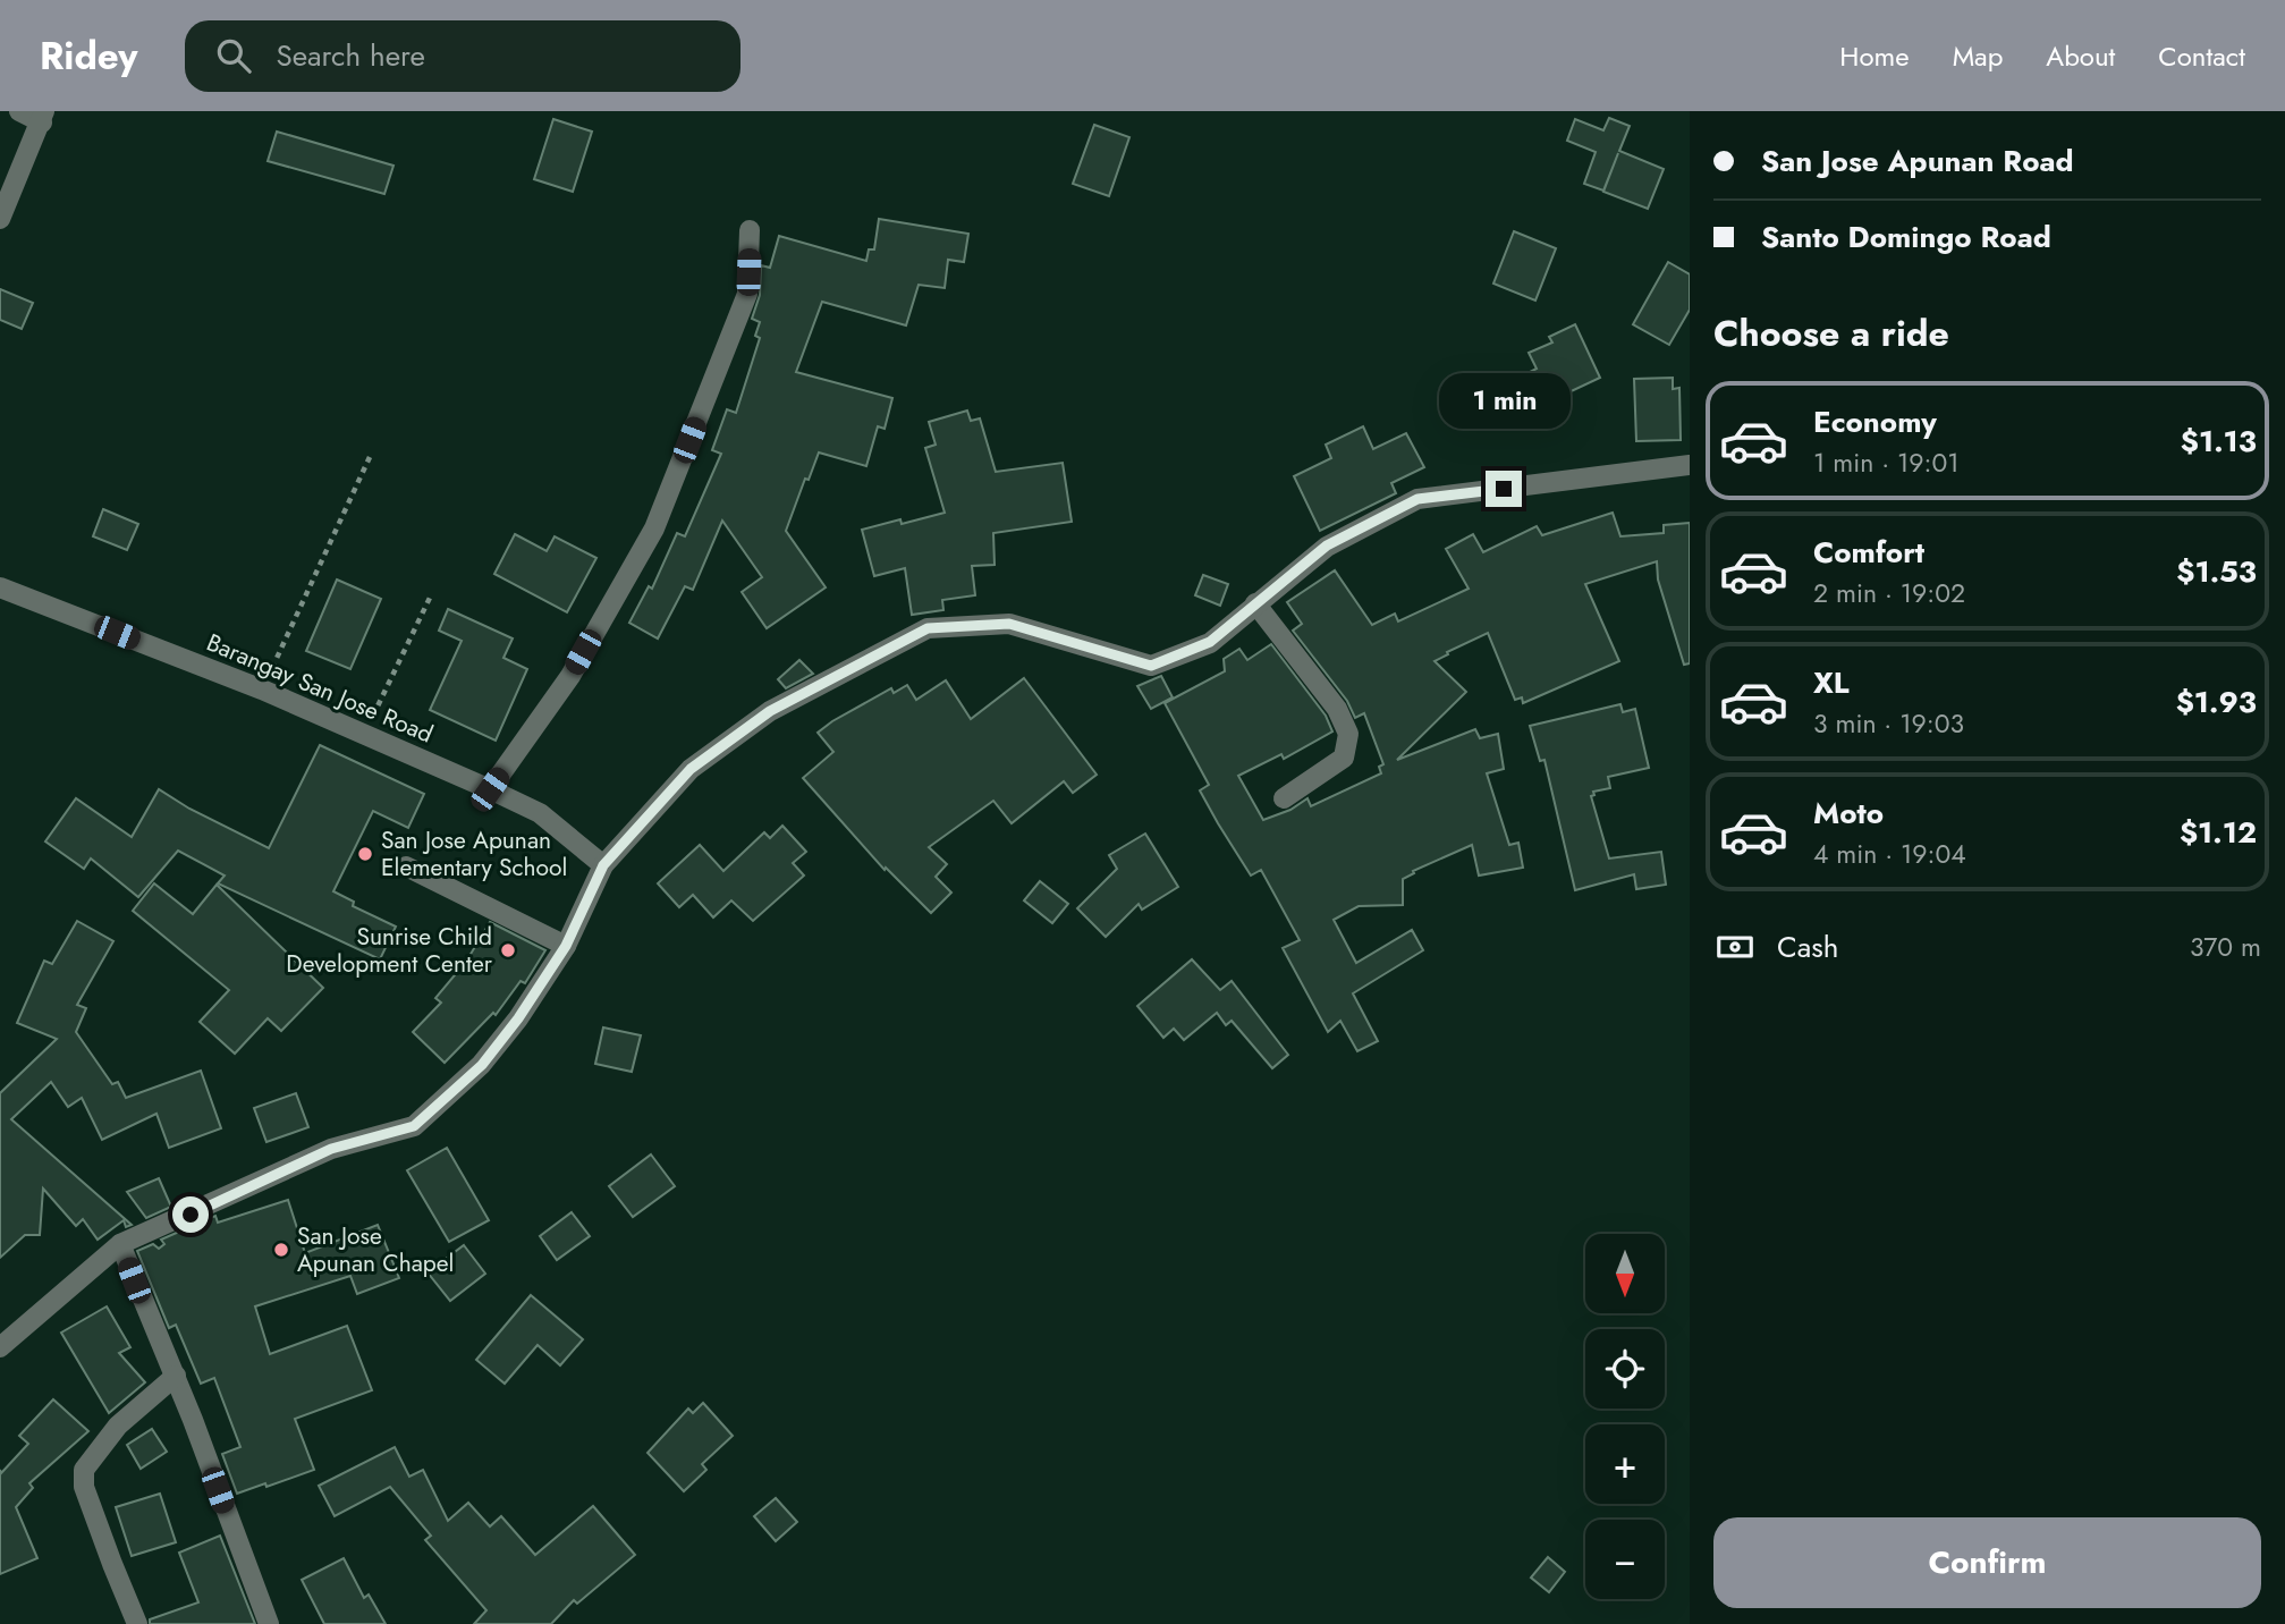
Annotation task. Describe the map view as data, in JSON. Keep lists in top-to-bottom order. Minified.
{"streets":{"street":["Barangay San Jose Road"]},"places":["San Jose Apunan Elementary School","Sunrise Child Development Center","San Jose Apunan Chapel"],"north":"bottom","page":{"header":"Ridey","search":"Search here","nav":["Home","Map","About","Contact"],"banner":["San Jose Apunan Road","Santo Domingo Road"],"heading":"Choose a ride","bubble":"1 min","list":[{"name":"Economy","note":"1 min · 19:01","value":"$1.13"},{"name":"Comfort","note":"2 min · 19:02","value":"$1.53"},{"name":"XL","note":"3 min · 19:03","value":"$1.93"},{"name":"Moto","note":"4 min · 19:04","value":"$1.12"}],"pay":["Cash","370 m"],"map_buttons":["+","−"],"buttons":"Confirm"}}
